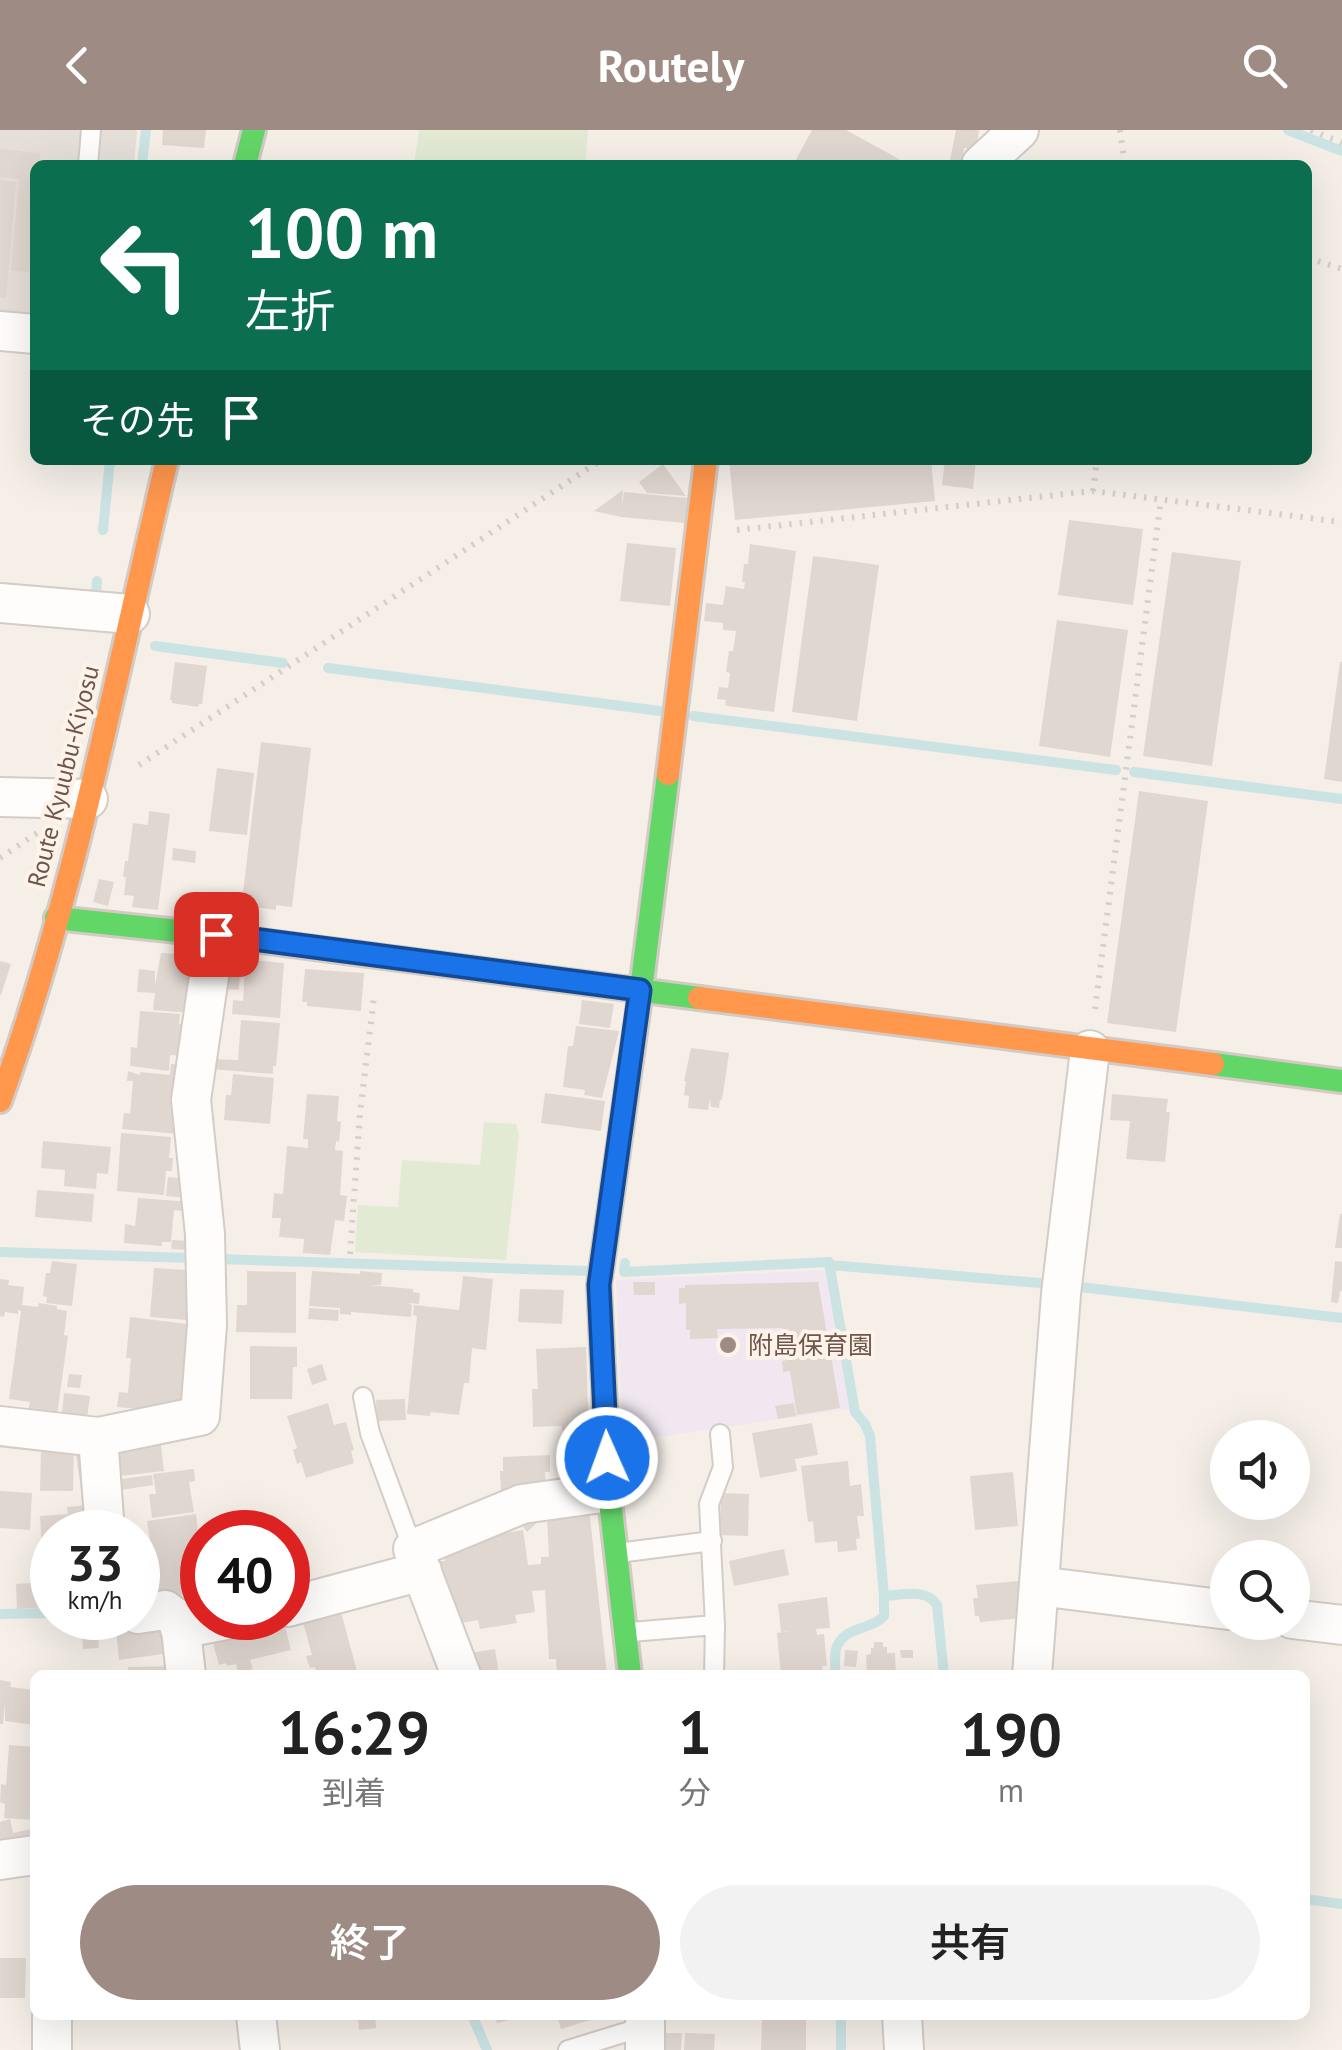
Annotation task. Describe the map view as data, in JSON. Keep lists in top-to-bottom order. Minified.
{"streets":{"street":["Route Kyuubu-Kiyosu"]},"places":["附島保育園"],"page":{"header":"Routely","turn":["100 m","左折"],"then":"その先","speed":"33 km/h","limit":"40","eta":["16:29","到着","1","分","190","m"],"buttons":["終了","共有"]}}
